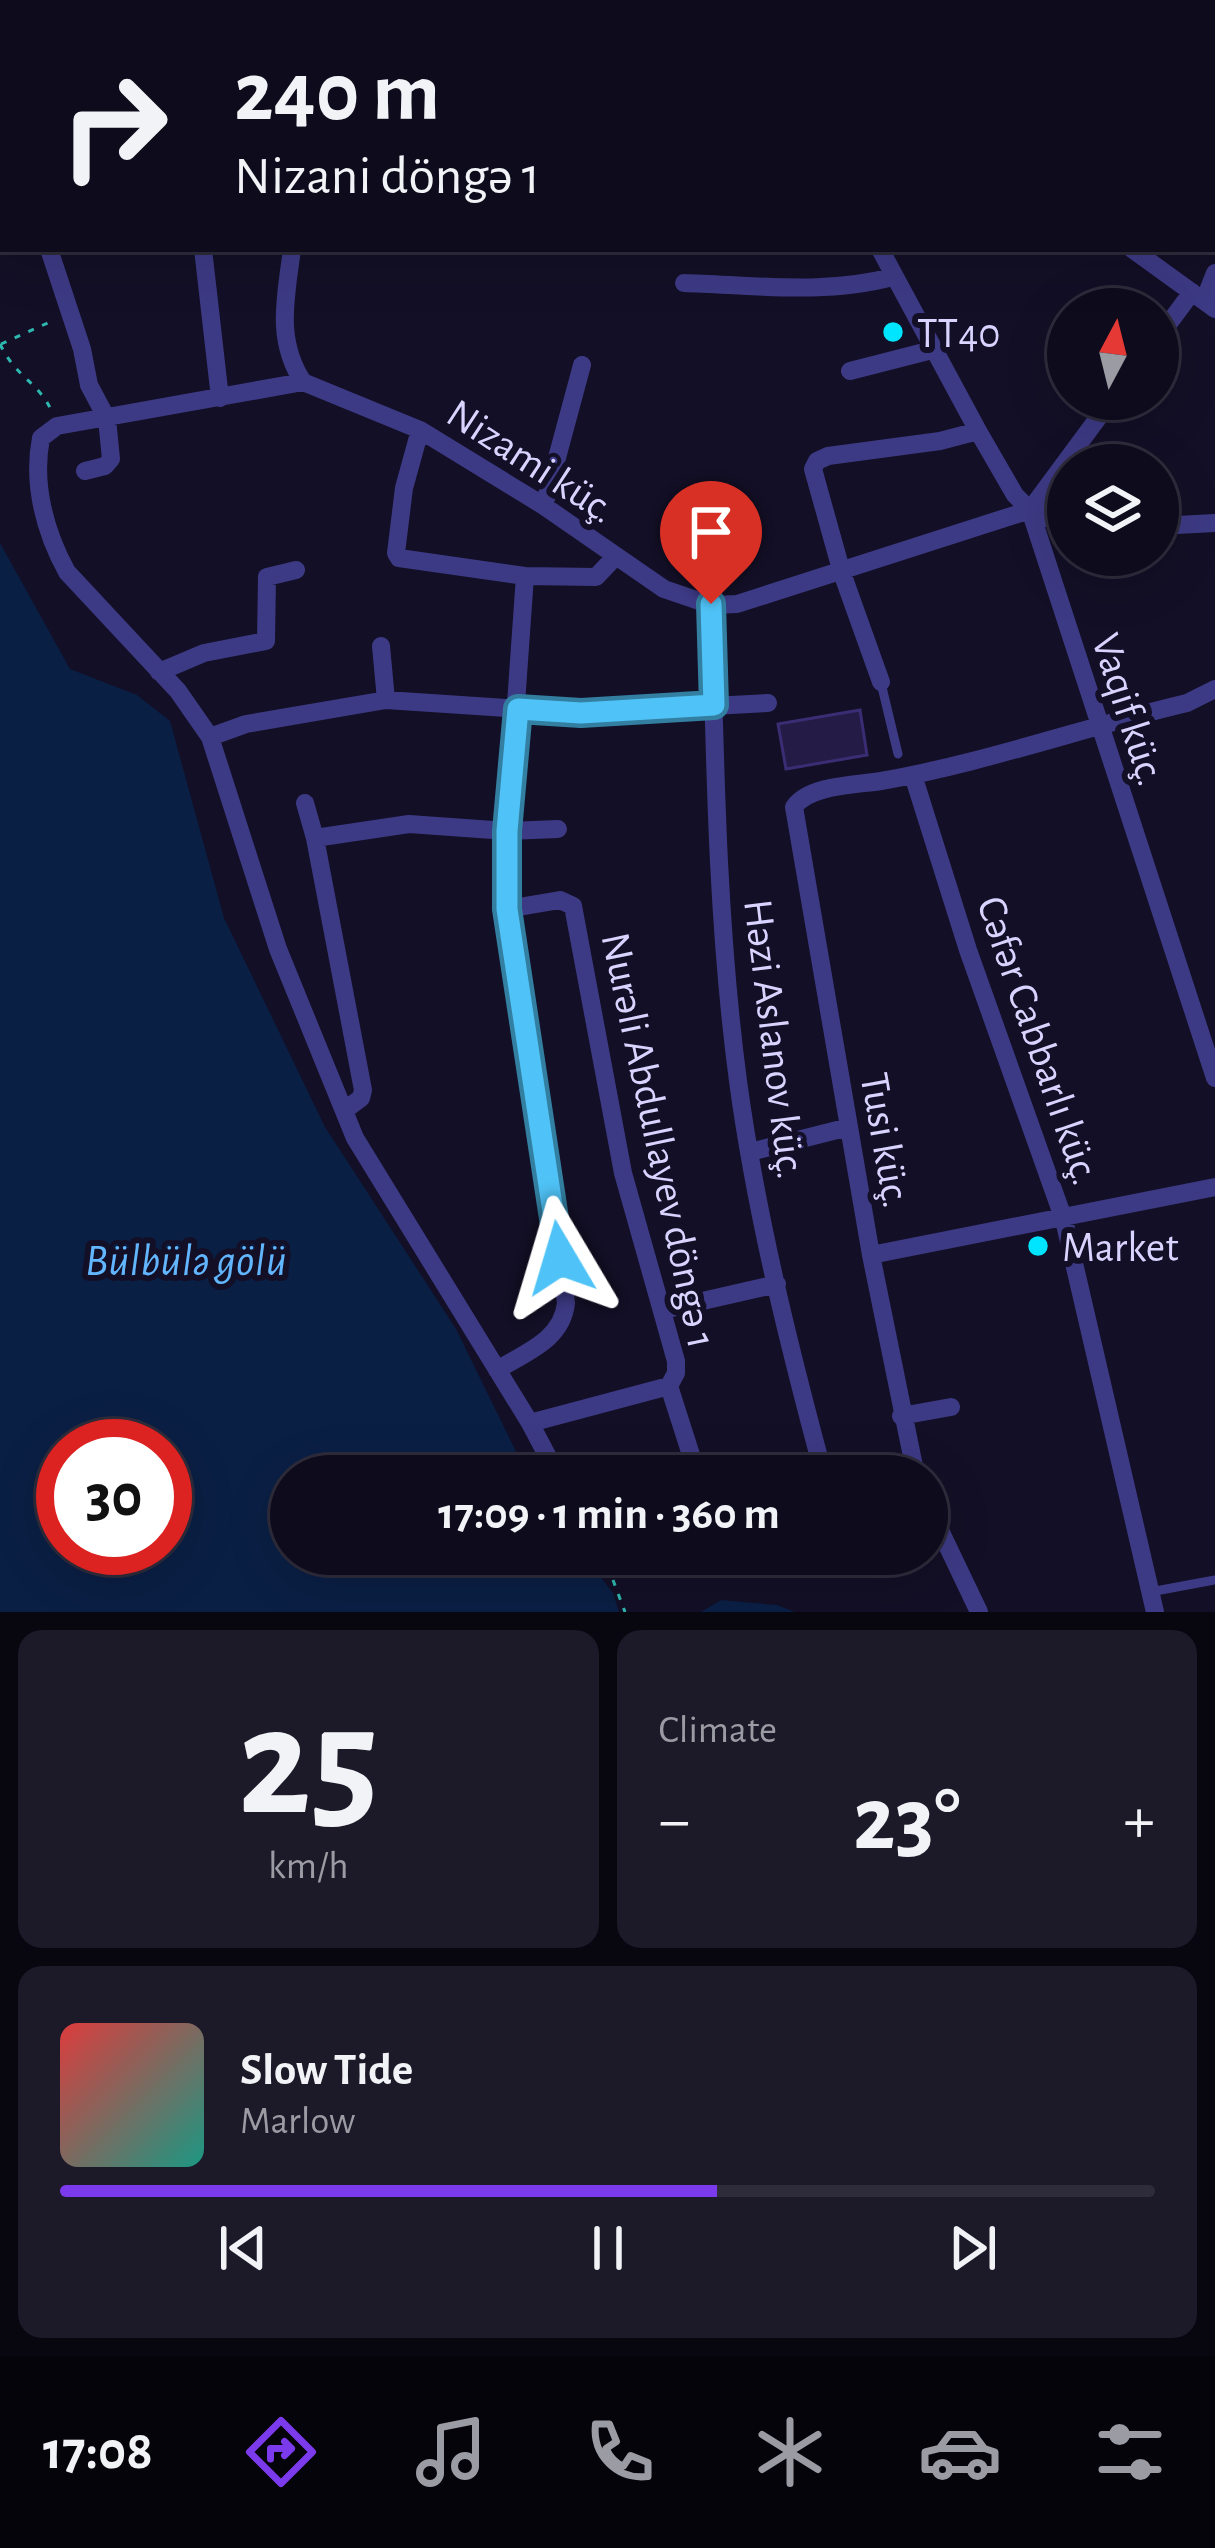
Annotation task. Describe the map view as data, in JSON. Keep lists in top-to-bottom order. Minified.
{"streets":{"street":["Nizami küç.","Vaqif küç.","Həzi Aslanov küç.","Cəfər Cabbarlı küç.","Nurəli Abdullayev döngə 1","Tusi küç."]},"crossings":[["Nizami küç.","Vaqif küç."],["Nizami küç.","Həzi Aslanov küç."],["Cəfər Cabbarlı küç.","Tusi küç."]],"water":["Bülbülə gölü"],"places":["TT40","Market"],"north":"top","page":{"turn":["240 m","Nizani döngə 1"],"limit":"30","trip":"17:09 · 1 min · 360 m","tile":[["25","km/h"],"Climate"],"heat":["−","23°","+"],"song":["Slow Tide","Marlow"],"tabs":"17:08"}}
